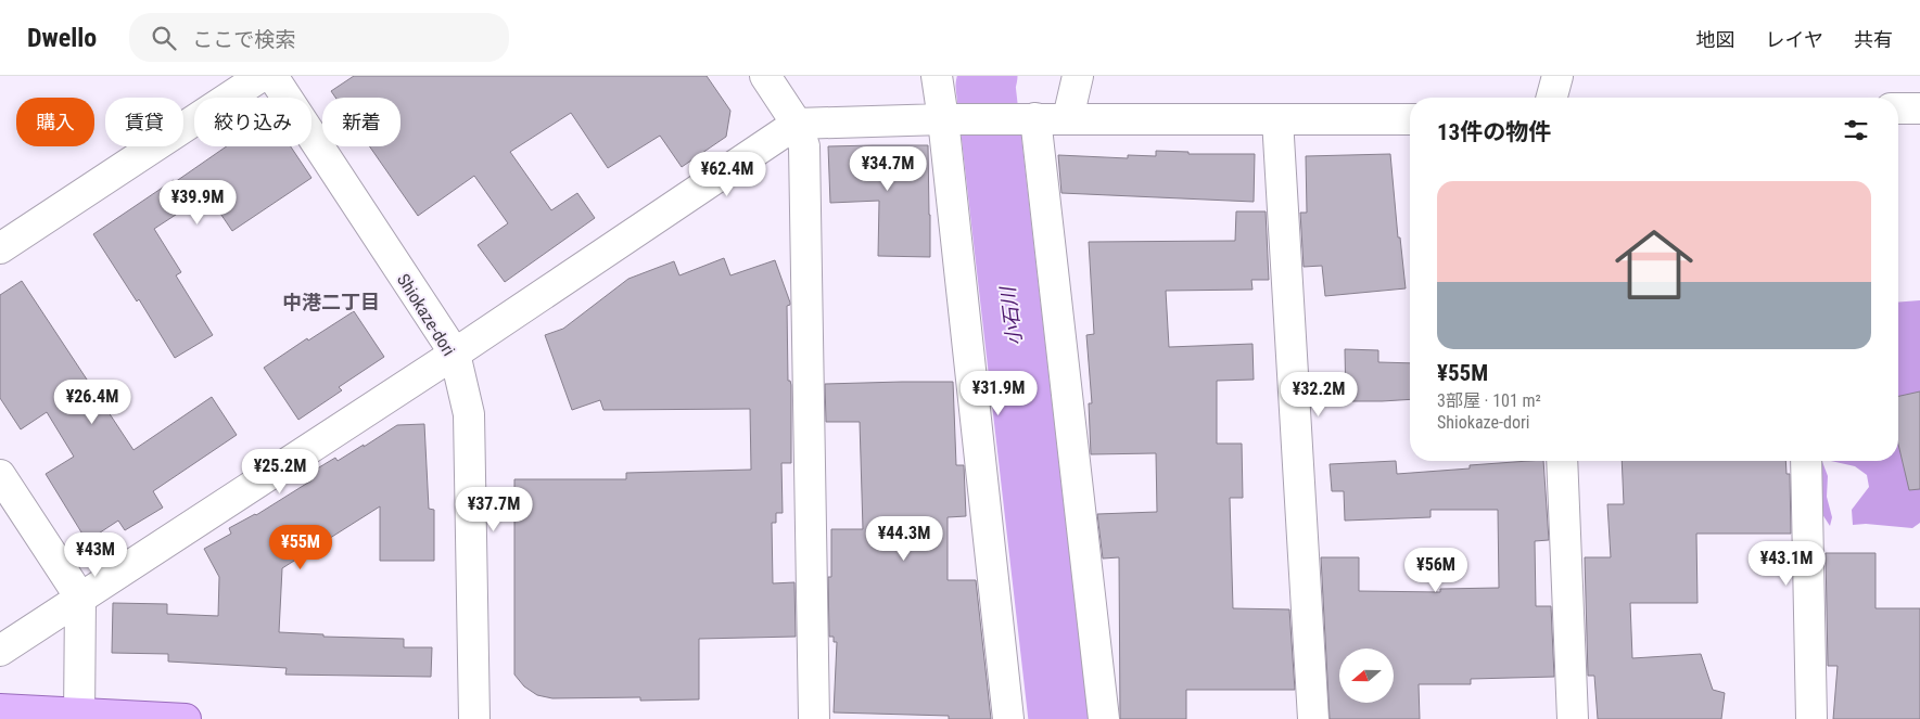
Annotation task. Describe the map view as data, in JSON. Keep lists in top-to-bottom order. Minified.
{"streets":{"street":["Shiokaze-dori"]},"districts":["中港二丁目"],"water":["小石川"],"north":"left","page":{"header":"Dwello","search":"ここで検索","nav":["地図","レイヤ","共有"],"chip":["購入","賃貸","絞り込み","新着"],"heading":"13件の物件","price":["¥34.7M","¥62.4M","¥39.9M","¥31.9M","¥32.2M","¥26.4M","¥25.2M","¥37.7M","¥44.3M","¥55M","¥43M","¥43.1M","¥56M"],"list":[{"name":"¥55M","note":"3部屋 · 101 m² · Shiokaze-dori"}]}}
